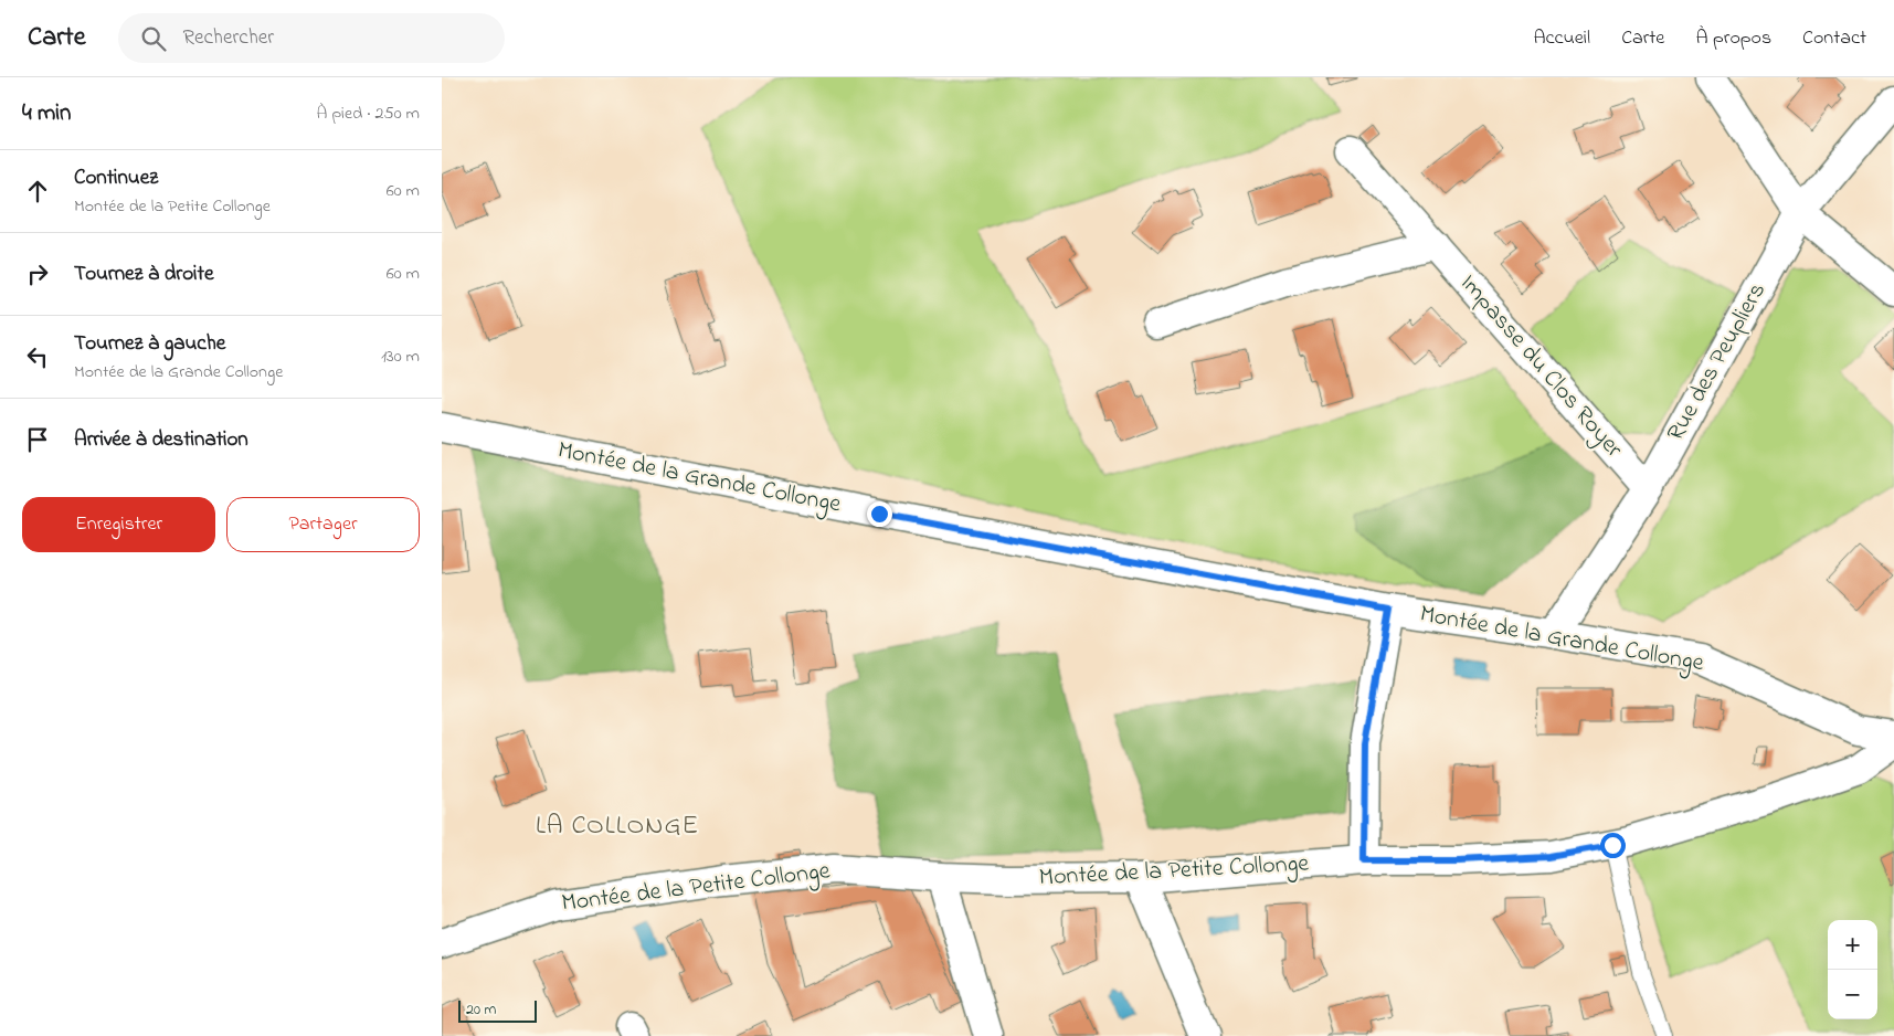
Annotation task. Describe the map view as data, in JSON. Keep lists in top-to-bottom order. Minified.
{"streets":{"street":["Rue des Peupliers","Impasse du Clos Royer","Montée de la Grande Collonge","Montée de la Petite Collonge"]},"crossings":[["Rue des Peupliers","Impasse du Clos Royer"],["Rue des Peupliers","Montée de la Grande Collonge"]],"districts":["LA COLLONGE"],"scale_bar":"20 m","page":{"header":"Carte","search":"Rechercher","nav":["Accueil","Carte","À propos","Contact"],"heading":["4 min","À pied · 250 m"],"list":[["Continuez","Montée de la Petite Collonge","60 m"],["Tournez à droite","60 m"],["Tournez à gauche","Montée de la Grande Collonge","130 m"],"Arrivée à destination"],"buttons":["Enregistrer","Partager"],"map_buttons":["+","−"],"scale":"20 m"}}
